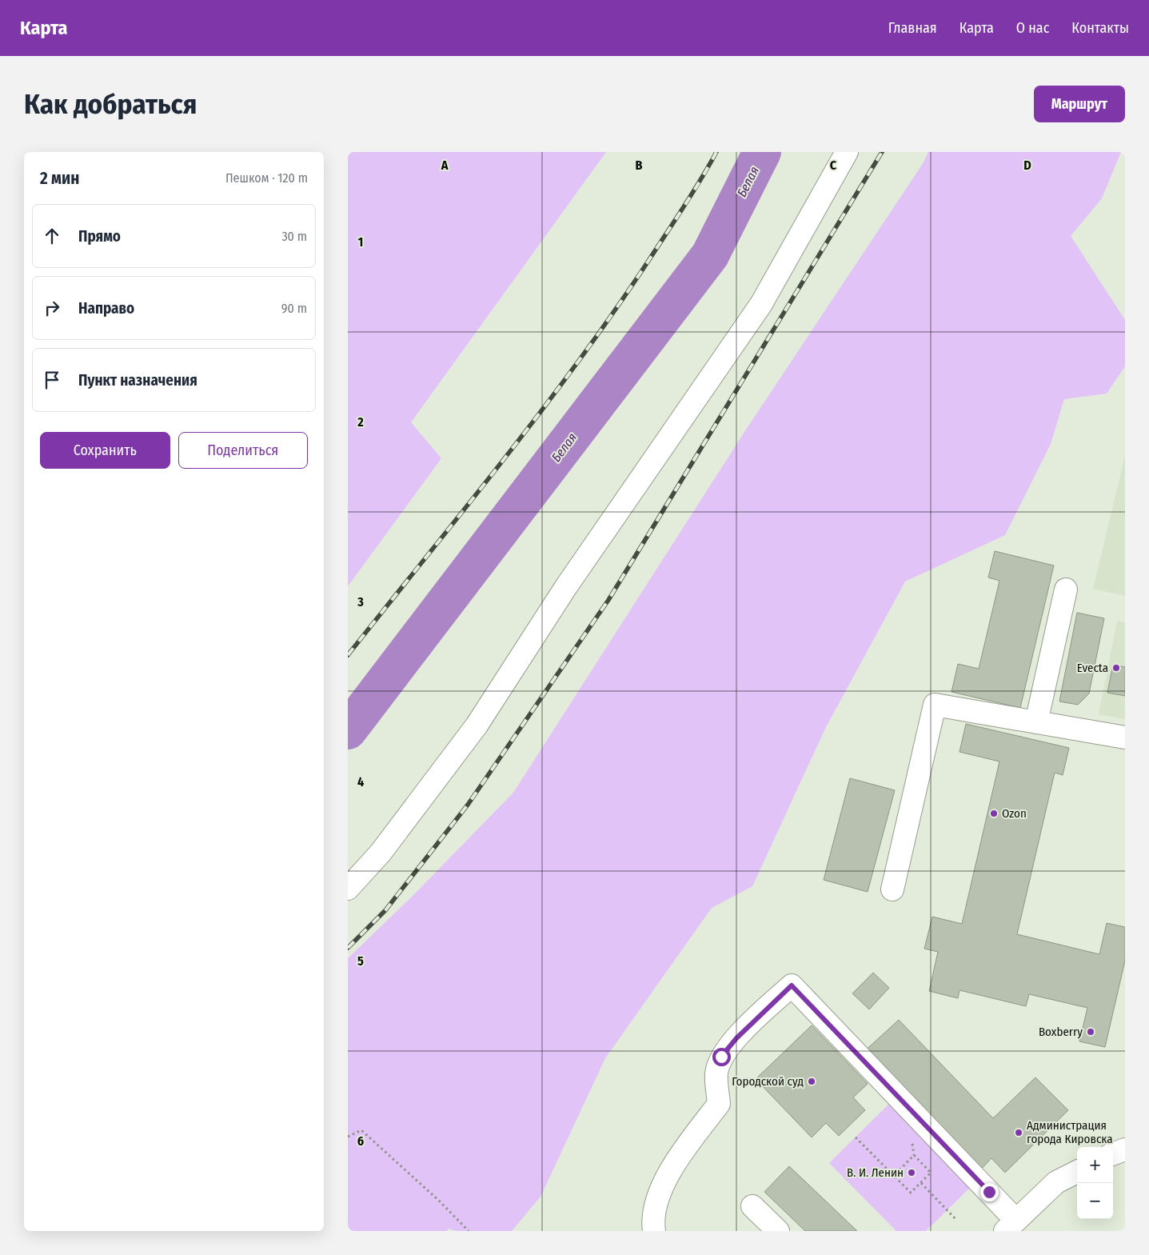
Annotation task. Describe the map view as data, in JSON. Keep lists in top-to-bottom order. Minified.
{"water":["Белая"],"places":["Evecta","Ozon","Boxberry","Городской суд","Администрация города Кировска","В. И. Ленин"],"page":{"header":"Карта","nav":["Главная","Карта","О нас","Контакты"],"buttons":["Маршрут",["Сохранить","Поделиться"]],"title":"Как добраться","heading":["2 мин","Пешком · 120 m"],"list":[["Прямо","30 m"],["Направо","90 m"],"Пункт назначения"],"map_buttons":["+","−"]},"grid":{"columns":["A","B","C","D"],"rows":["1","2","3","4","5","6"]}}
